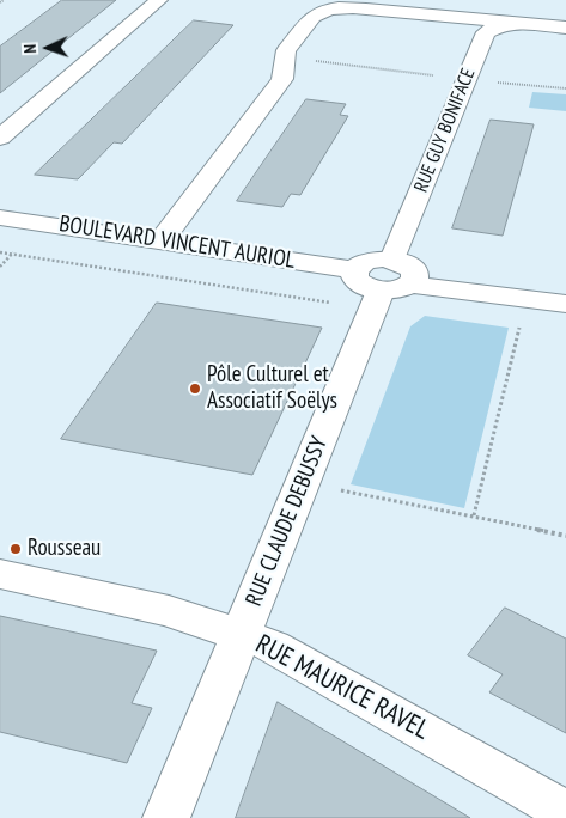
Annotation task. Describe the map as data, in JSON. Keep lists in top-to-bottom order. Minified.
{"streets":{"street":["RUE GUY BONIFACE","BOULEVARD VINCENT AURIOL","RUE CLAUDE DEBUSSY","RUE MAURICE RAVEL"]},"crossings":[["RUE GUY BONIFACE","BOULEVARD VINCENT AURIOL"],["RUE GUY BONIFACE","RUE CLAUDE DEBUSSY"],["BOULEVARD VINCENT AURIOL","RUE CLAUDE DEBUSSY"],["RUE CLAUDE DEBUSSY","RUE MAURICE RAVEL"]],"places":["Pôle Culturel et Associatif Soëlys","Rousseau"],"north":"left"}
